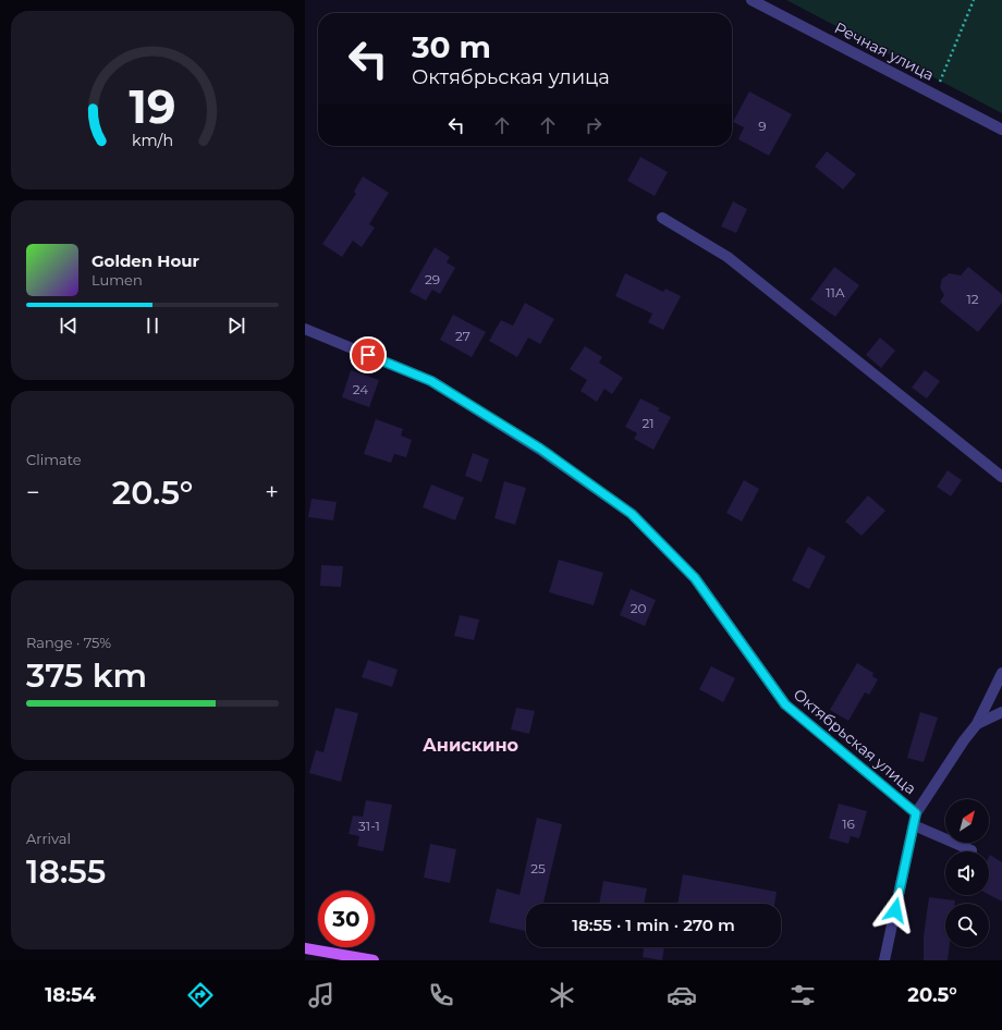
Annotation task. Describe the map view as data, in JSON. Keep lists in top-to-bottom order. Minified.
{"streets":{"street":["Речная улица","Октябрьская улица"]},"districts":["Анискино"],"house_numbers":["9","29","11А","12","27","24","21","20","16","31-1","25"],"north":"top right","page":{"turn":["30 m","Октябрьская улица"],"song":["Golden Hour","Lumen"],"tile":["Climate",["Range · 75%","375 km"],["Arrival","18:55"]],"heat":["−","20.5°","+"],"limit":"30","trip":"18:55 · 1 min · 270 m","tabs":["18:54","20.5°"],"gauge":["19","km/h"]}}
